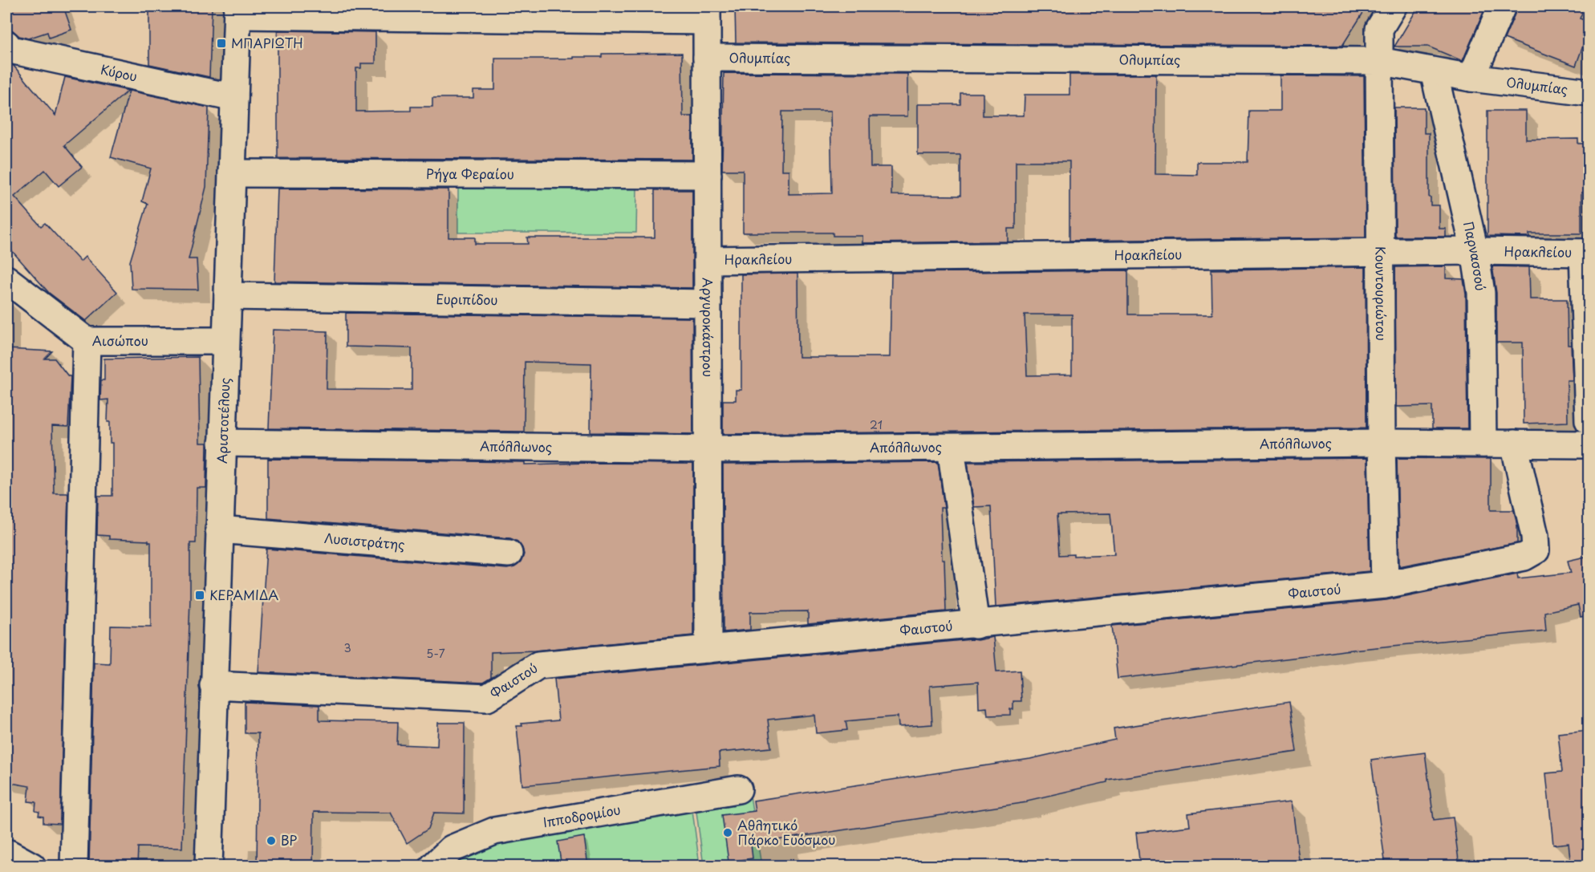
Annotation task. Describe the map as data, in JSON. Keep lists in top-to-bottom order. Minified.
{"streets":{"street":["Ολυμπίας","Κύρου","Ρήγα Φεραίου","Ηρακλείου","Παρνασσού","Κουντουριώτου","Ευριπίδου","Αργυροκάστρου","Αισώπου","Αριστοτέλους","Απόλλωνος","Λυσιστράτης","Φαιστού","Ιπποδρομίου"]},"crossings":[["Ολυμπίας","Παρνασσού"],["Ολυμπίας","Κουντουριώτου"],["Ολυμπίας","Αργυροκάστρου"],["Κύρου","Αριστοτέλους"],["Ρήγα Φεραίου","Αργυροκάστρου"],["Ρήγα Φεραίου","Αριστοτέλους"],["Ηρακλείου","Παρνασσού"],["Ηρακλείου","Κουντουριώτου"],["Ηρακλείου","Αργυροκάστρου"],["Παρνασσού","Απόλλωνος"],["Κουντουριώτου","Απόλλωνος"],["Κουντουριώτου","Φαιστού"],["Ευριπίδου","Αργυροκάστρου"],["Ευριπίδου","Αριστοτέλους"],["Αργυροκάστρου","Απόλλωνος"],["Αργυροκάστρου","Φαιστού"],["Αισώπου","Αριστοτέλους"],["Αριστοτέλους","Απόλλωνος"],["Αριστοτέλους","Λυσιστράτης"],["Αριστοτέλους","Φαιστού"],["Απόλλωνος","Φαιστού"]],"places":{"transit":["ΜΠΑΡΙΩΤΗ","ΚΕΡΑΜΙΔΑ"],"other":["Αθλητικό Πάρκο Ευόσμου","BP"]},"house_numbers":["21","3","5-7"]}
